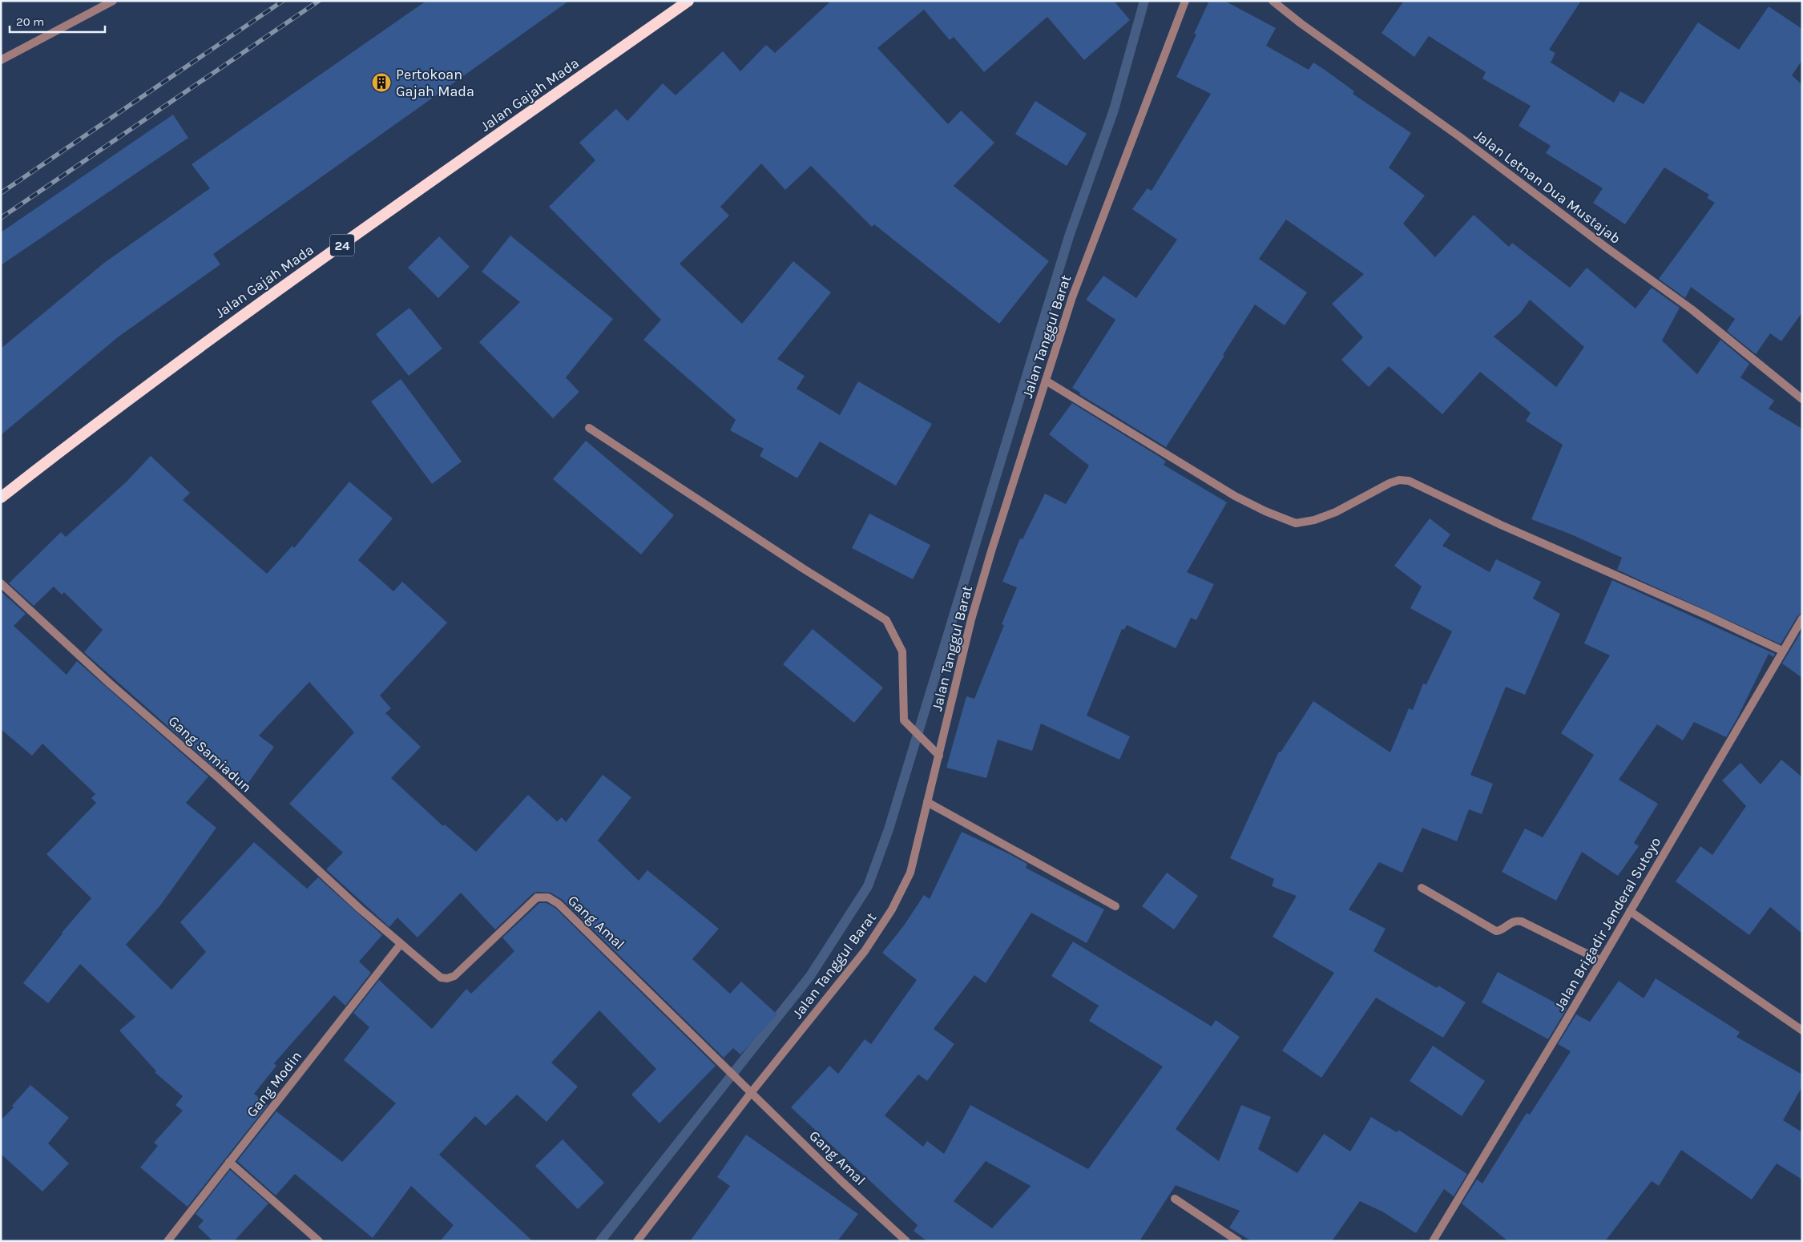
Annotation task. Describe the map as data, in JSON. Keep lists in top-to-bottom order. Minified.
{"streets":{"highway":["Jalan Gajah Mada","24"],"street":["Jalan Letnan Dua Mustajab","Jalan Tanggul Barat","Gang Samiadun","Gang Amal","Jalan Brigadir Jenderal Sutoyo","Gang Modin"]},"crossings":[["Jalan Tanggul Barat","Gang Amal"],["Gang Samiadun","Gang Amal"],["Gang Samiadun","Gang Modin"],["Gang Amal","Gang Modin"]],"places":{"building":["Pertokoan Gajah Mada"]},"scale_bar":"20 m"}
